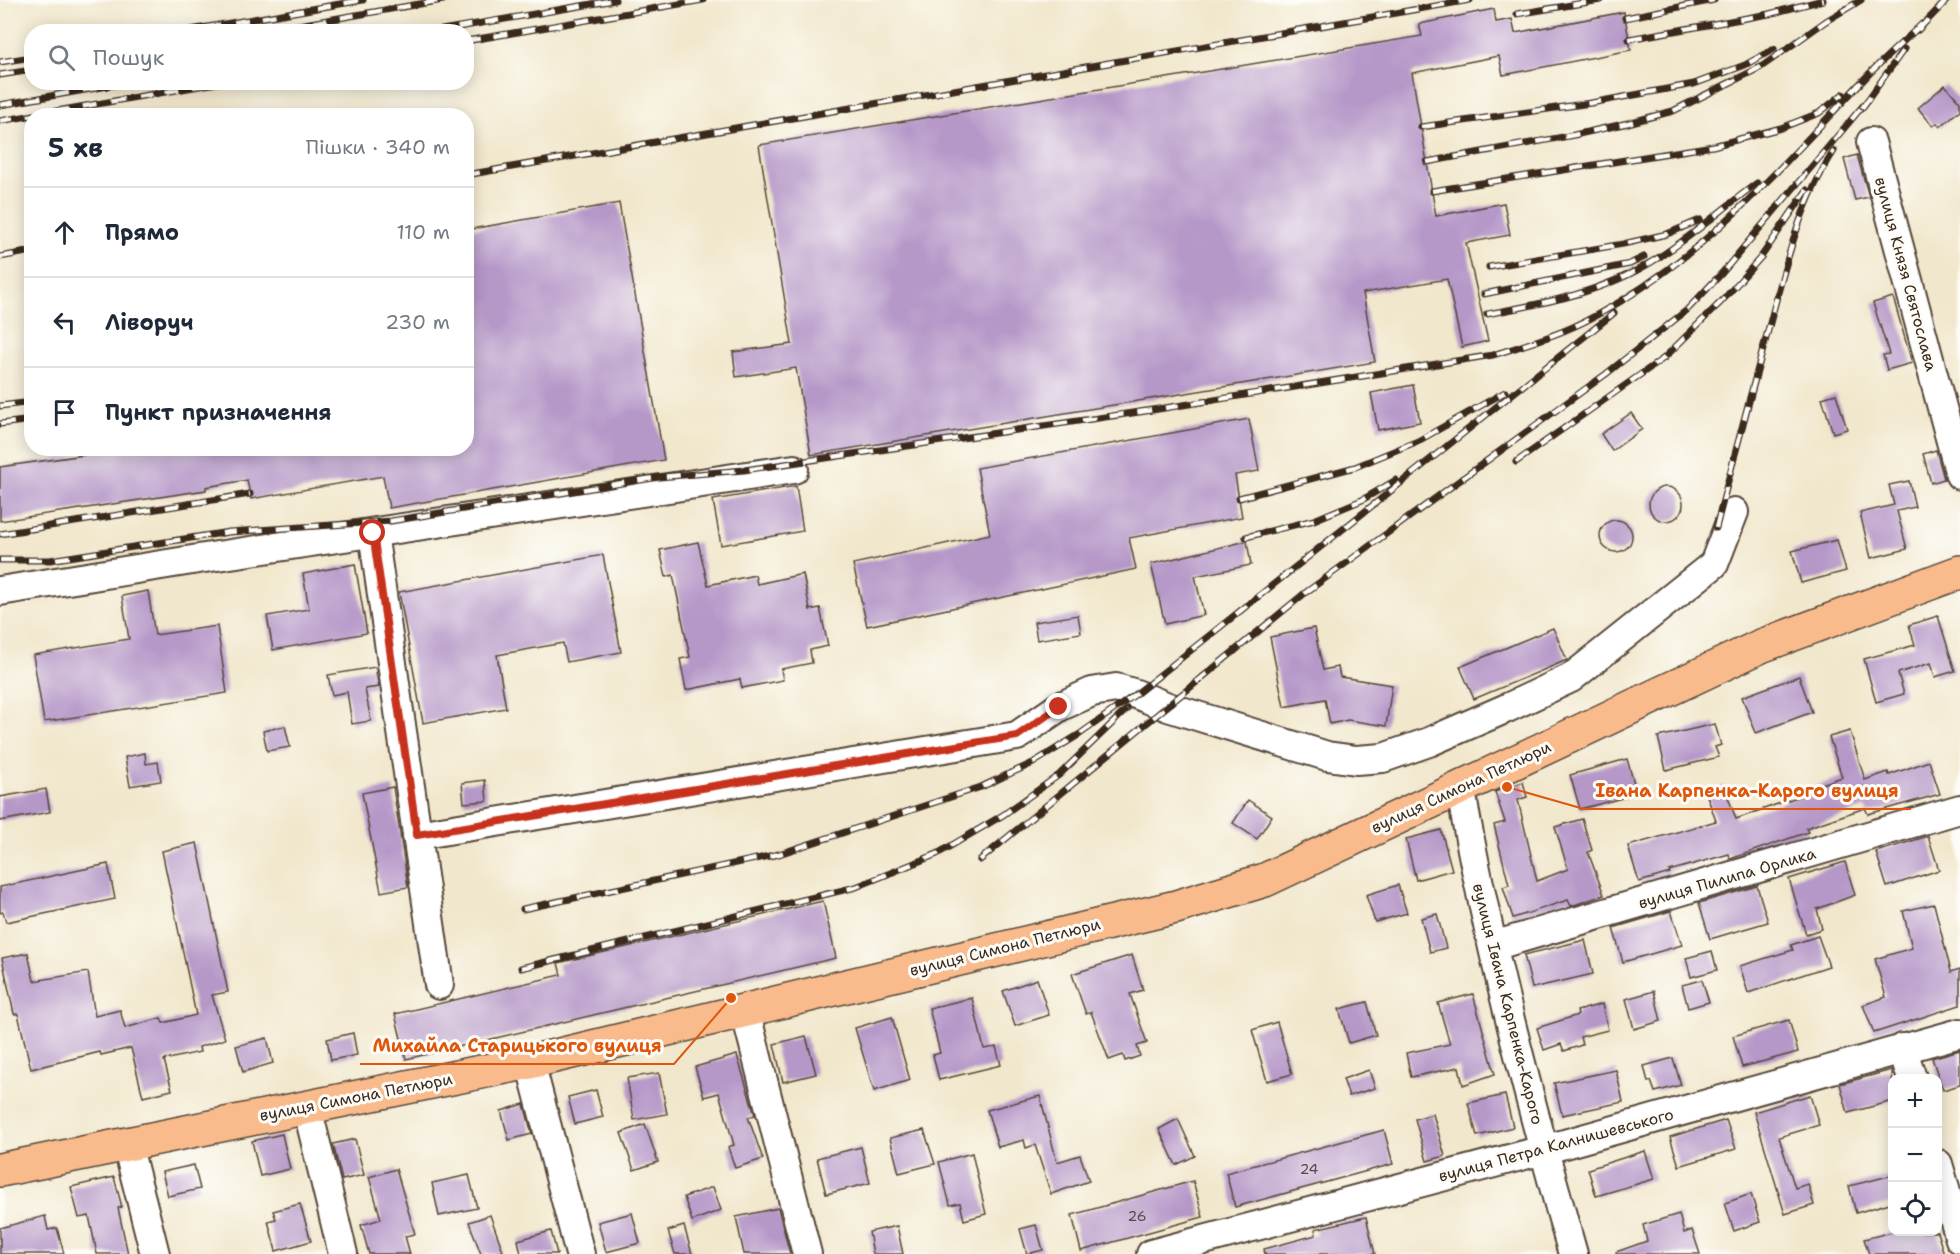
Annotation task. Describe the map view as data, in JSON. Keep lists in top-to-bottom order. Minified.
{"streets":{"main road":["вулиця Симона Петлюри"],"street":["вулиця Князя Святослава","вулиця Пилипа Орлика","вулиця Івана Карпенка-Карого","вулиця Петра Калнишевського"]},"crossings":[["вулиця Симона Петлюри","вулиця Івана Карпенка-Карого"],["вулиця Пилипа Орлика","вулиця Івана Карпенка-Карого"],["вулиця Івана Карпенка-Карого","вулиця Петра Калнишевського"]],"places":["Івана Карпенка-Карого вулиця","Михайла Старицького вулиця"],"house_numbers":["24","26"],"page":{"search":"Пошук","heading":["5 хв","Пішки · 340 m"],"list":[["Прямо","110 m"],["Ліворуч","230 m"],"Пункт призначення"],"map_buttons":["+","−"]}}
